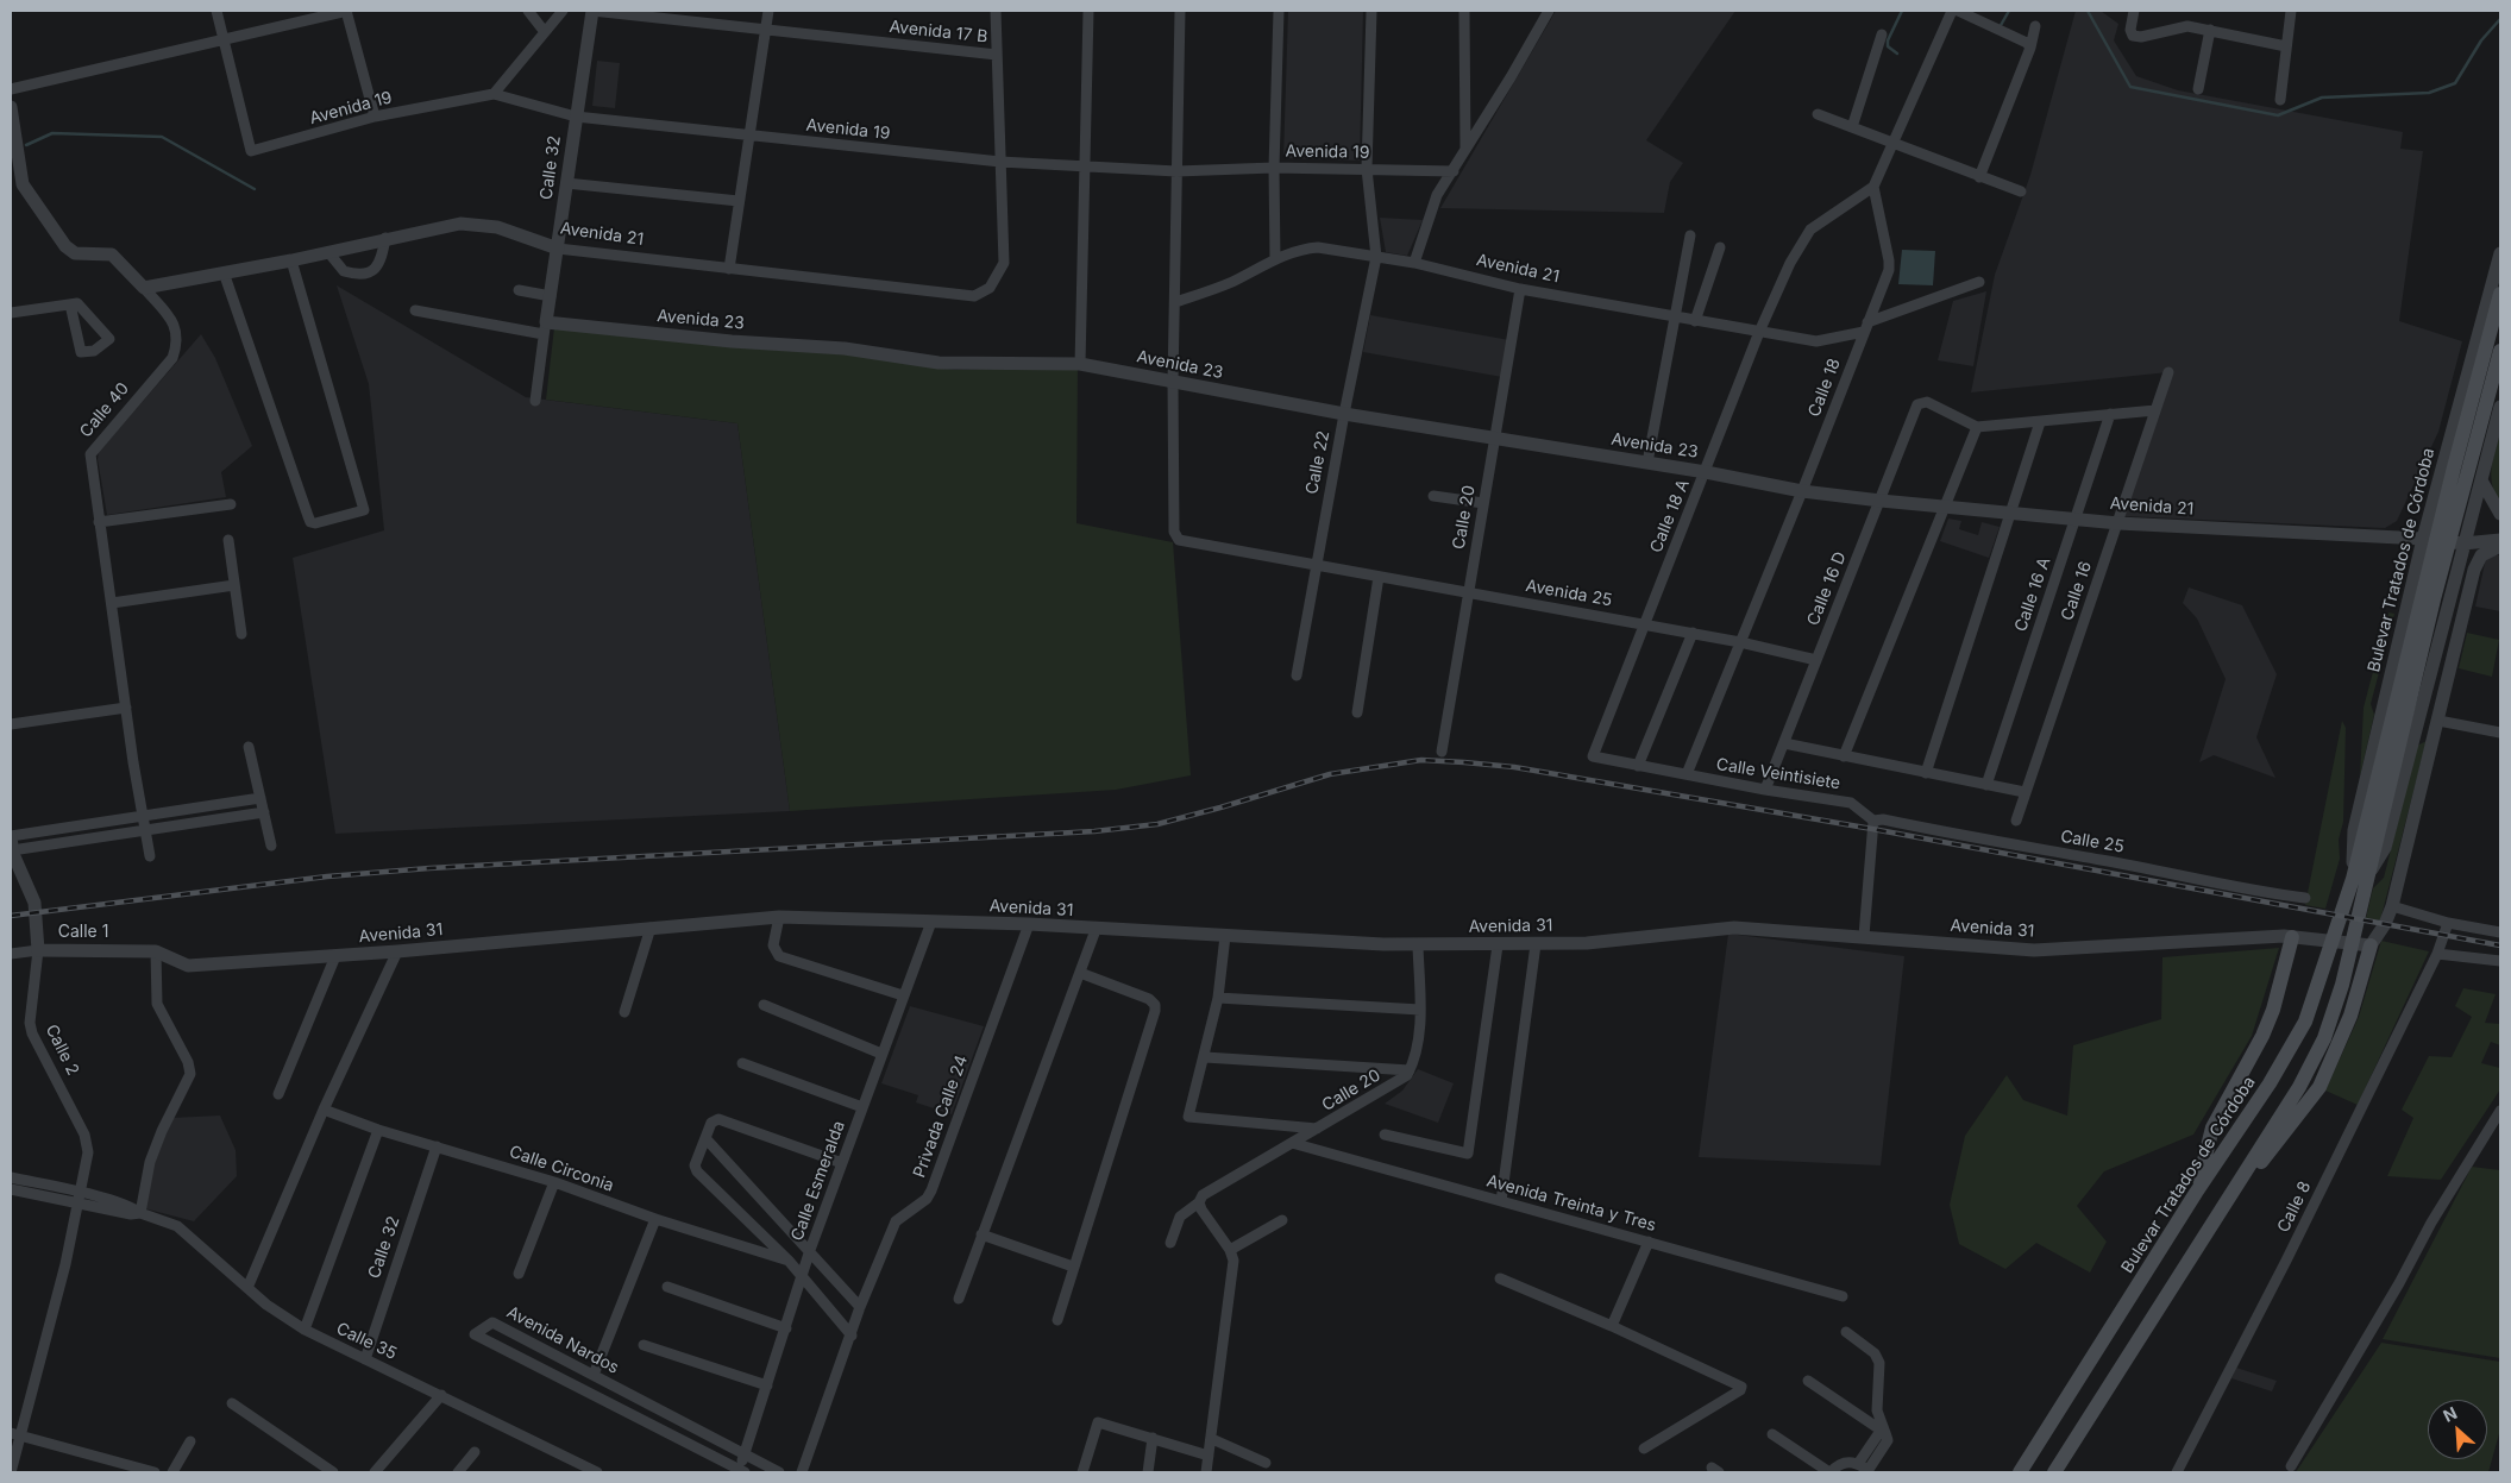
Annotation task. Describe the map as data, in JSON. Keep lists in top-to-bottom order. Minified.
{"streets":{"main road":["Bulevar Tratados de Córdoba"],"street":["Avenida 17 B","Avenida 19","Calle 32","Avenida 21","Avenida 23","Calle 18","Calle 40","Calle 22","Calle 18 A","Calle 20","Calle 16 D","Calle 16","Avenida 25","Calle 16 A","Calle Veintisiete","Calle 25","Avenida 31","Calle 1","Calle 2","Privada Calle 24","Calle Circonia","Calle Esmeralda","Avenida Treinta y Tres","Calle 8","Avenida Nardos","Calle 35"]},"crossings":[["Avenida 17 B","Calle 32"],["Avenida 19","Calle 32"],["Avenida 19","Avenida 21"],["Avenida 19","Calle 22"],["Calle 32","Avenida 21"],["Calle 32","Avenida 23"],["Calle 32","Calle Circonia"],["Calle 32","Calle 35"],["Avenida 21","Avenida 23"],["Avenida 21","Calle 18"],["Avenida 21","Calle 40"],["Avenida 21","Calle 22"],["Avenida 21","Calle 18 A"],["Avenida 21","Calle 20"],["Avenida 21","Bulevar Tratados de Córdoba"],["Avenida 21","Calle 16 D"],["Avenida 21","Calle 16"],["Avenida 21","Calle 16 A"],["Avenida 23","Calle 18"],["Avenida 23","Calle 22"],["Avenida 23","Calle 18 A"],["Avenida 23","Calle 20"],["Calle 18","Calle 18 A"],["Calle 18","Avenida 25"],["Calle 18","Calle Veintisiete"],["Calle 22","Avenida 25"],["Calle 18 A","Avenida 25"],["Calle 18 A","Calle Veintisiete"],["Calle 20","Avenida 25"],["Calle 20","Avenida Treinta y Tres"],["Calle 16 D","Avenida 25"],["Calle 16 D","Calle Veintisiete"],["Calle Veintisiete","Calle 25"],["Avenida 31","Calle 1"],["Avenida 31","Privada Calle 24"],["Avenida 31","Calle Esmeralda"],["Calle 1","Calle 2"],["Calle Esmeralda","Avenida Nardos"]],"north":"top left"}
